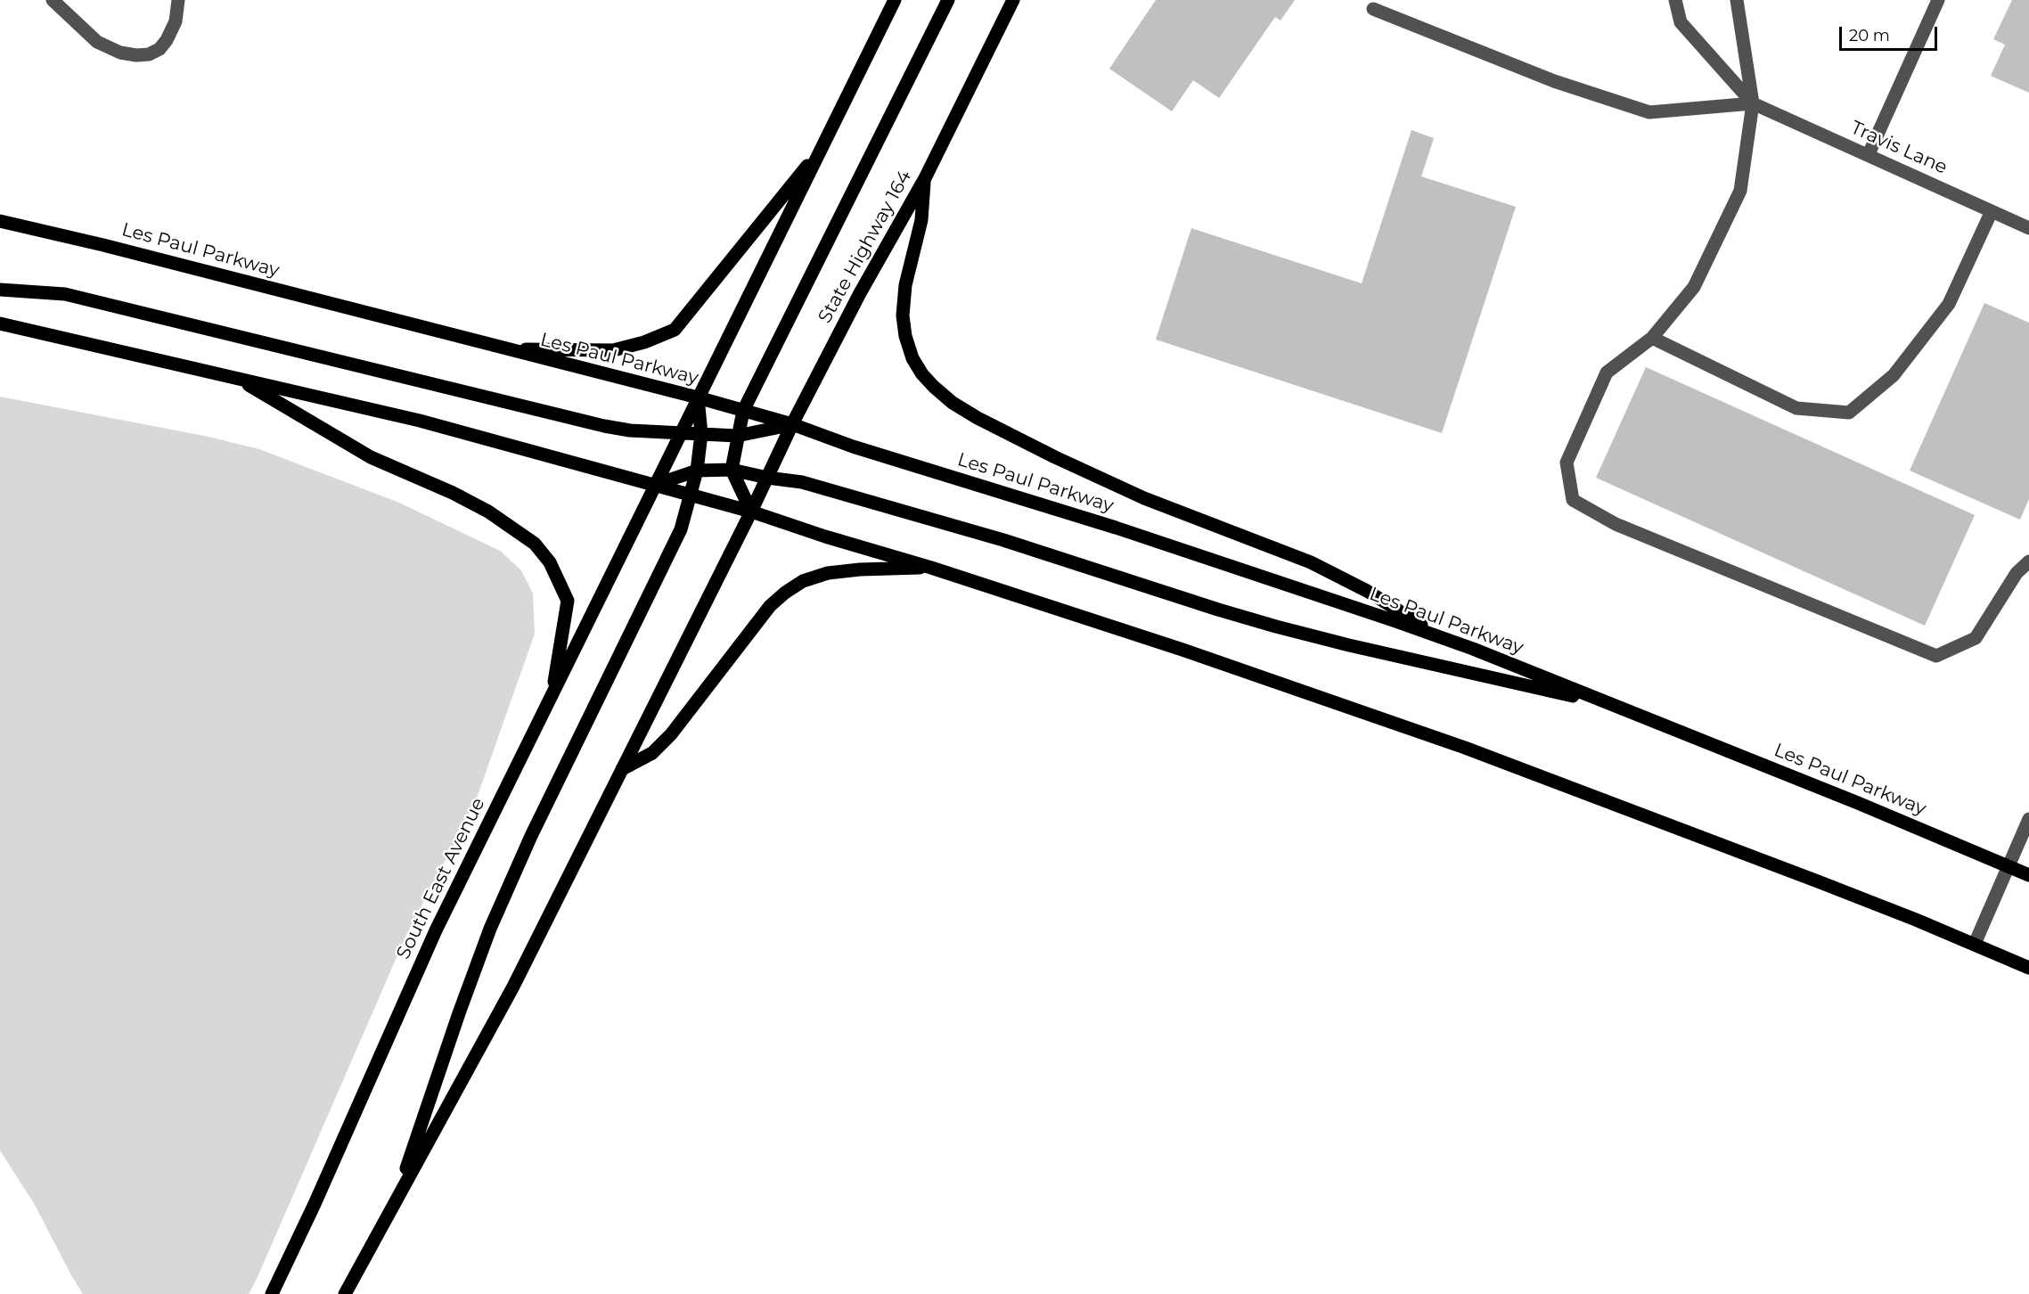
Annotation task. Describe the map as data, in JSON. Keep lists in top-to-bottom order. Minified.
{"streets":{"main road":["State Highway 164","Les Paul Parkway","South East Avenue"],"street":["Travis Lane"]},"crossings":[["State Highway 164","Les Paul Parkway"]],"scale_bar":"20 m"}
